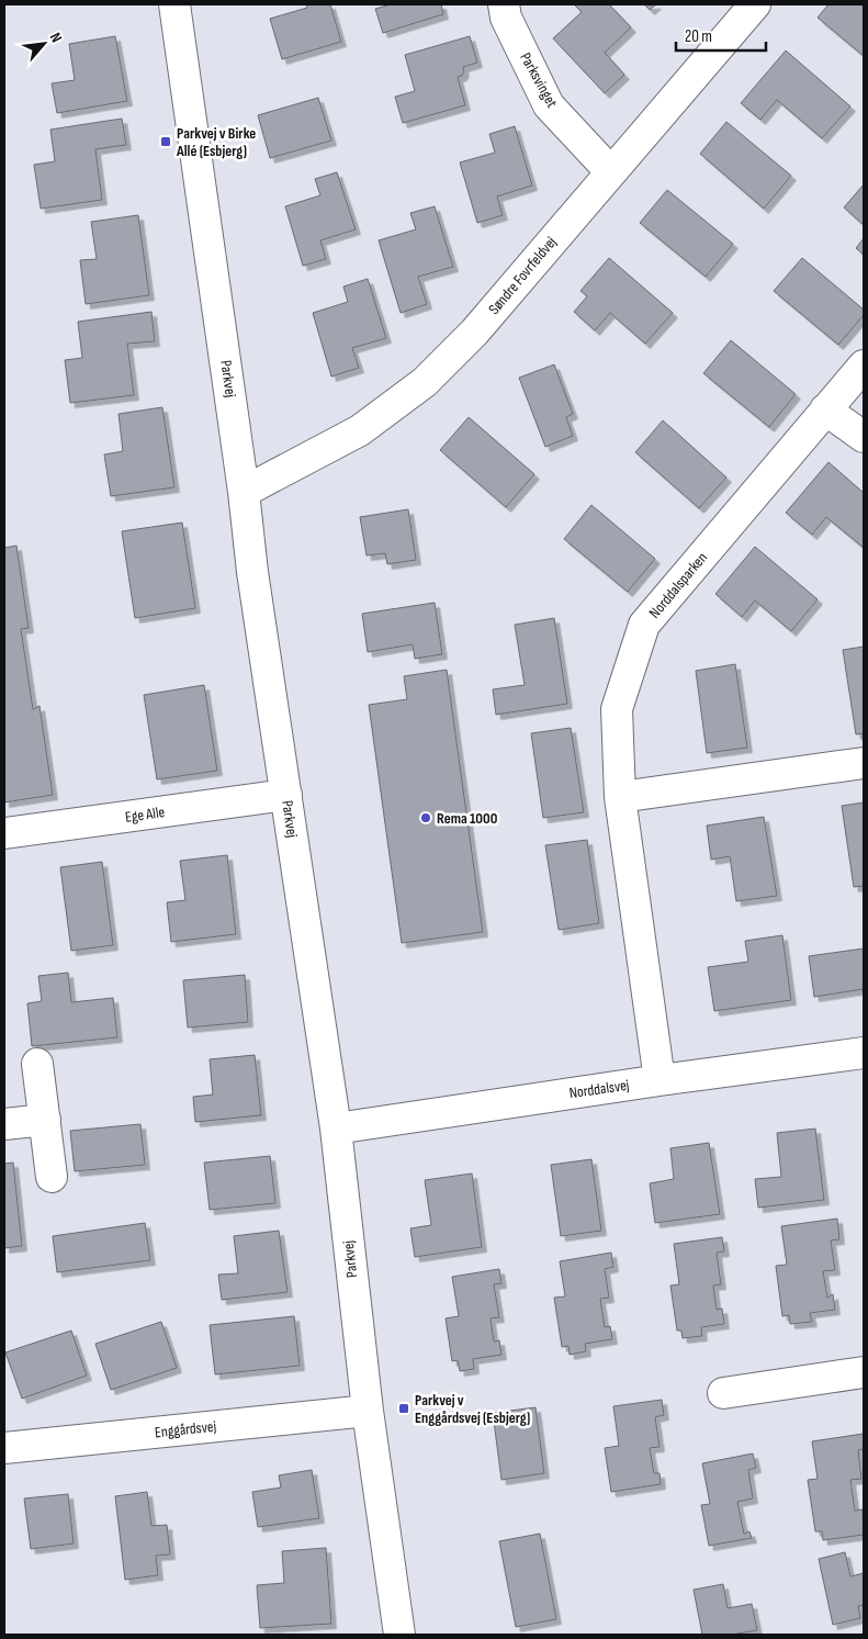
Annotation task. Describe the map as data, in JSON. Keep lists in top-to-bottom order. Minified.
{"streets":{"street":["Parksvinget","Søndre Fovrfeldvej","Parkvej","Norddalsparken","Ege Alle","Norddalsvej","Enggårdsvej"]},"crossings":[["Parksvinget","Søndre Fovrfeldvej"],["Søndre Fovrfeldvej","Parkvej"],["Parkvej","Ege Alle"],["Parkvej","Norddalsvej"],["Parkvej","Enggårdsvej"],["Norddalsparken","Norddalsvej"]],"places":{"transit":["Parkvej v Birke Allé (Esbjerg)","Parkvej v Enggårdsvej (Esbjerg)"],"other":["Rema 1000"]},"scale_bar":"20 m","north":"top right"}
